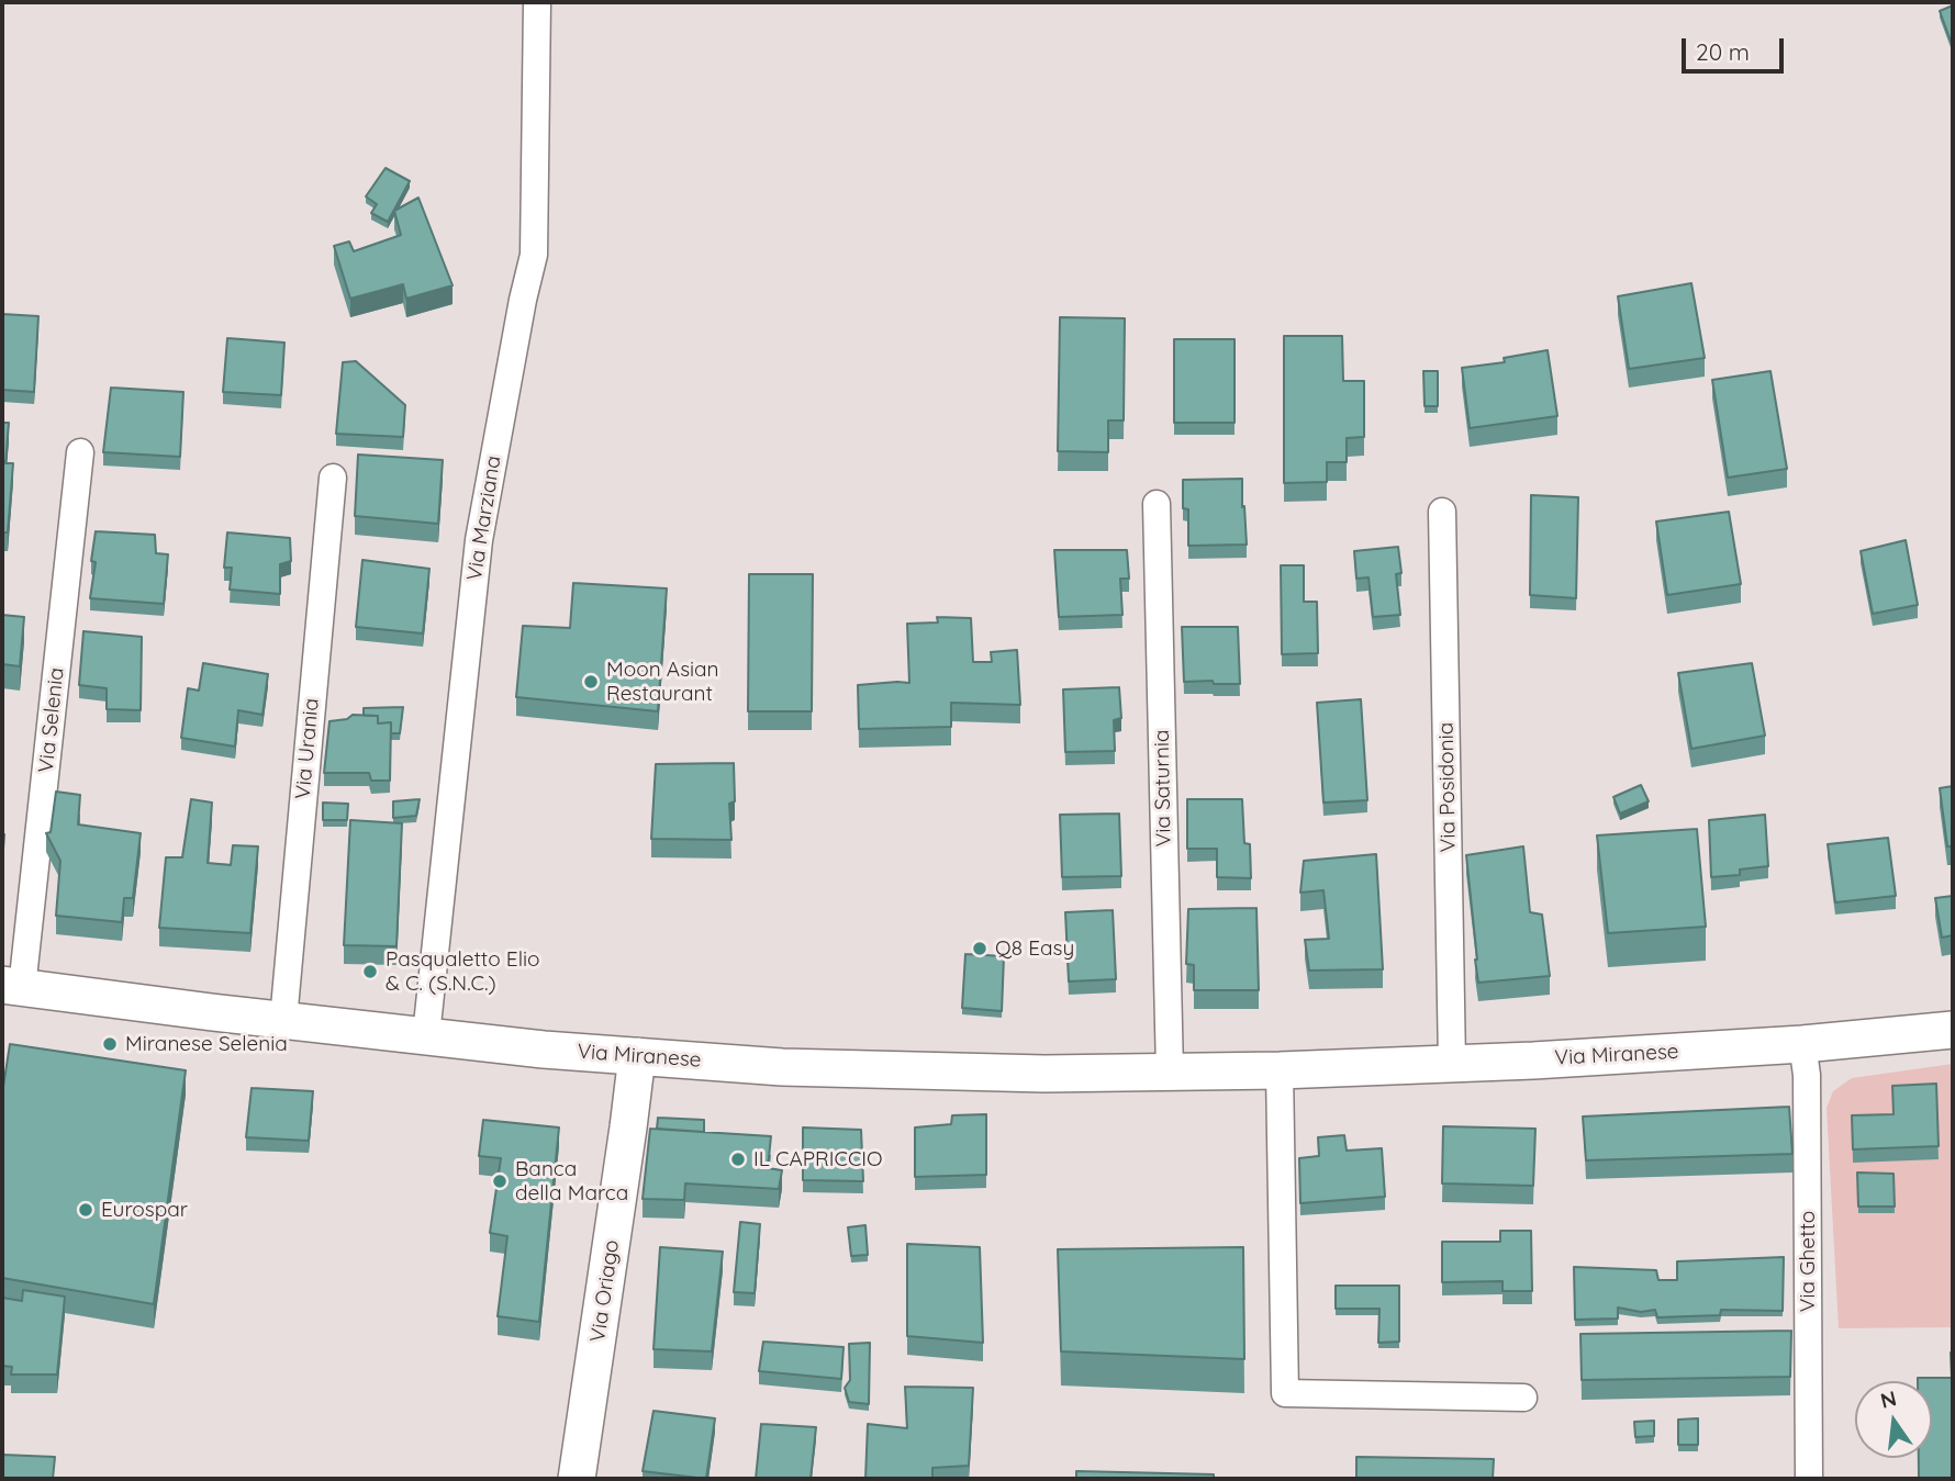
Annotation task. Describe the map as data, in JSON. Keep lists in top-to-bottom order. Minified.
{"streets":{"street":["Via Marziana","Via Selenia","Via Urania","Via Posidonia","Via Saturnia","Via Miranese","Via Ghetto","Via Oriago"]},"crossings":[["Via Marziana","Via Miranese"],["Via Selenia","Via Miranese"],["Via Urania","Via Miranese"],["Via Posidonia","Via Miranese"],["Via Saturnia","Via Miranese"],["Via Miranese","Via Ghetto"],["Via Miranese","Via Oriago"]],"places":["Moon Asian Restaurant","Q8 Easy","Pasqualetto Elio & C. (S.N.C.)","Miranese Selenia","IL CAPRICCIO","Banca della Marca","Eurospar"],"scale_bar":"20 m","north":"top"}
